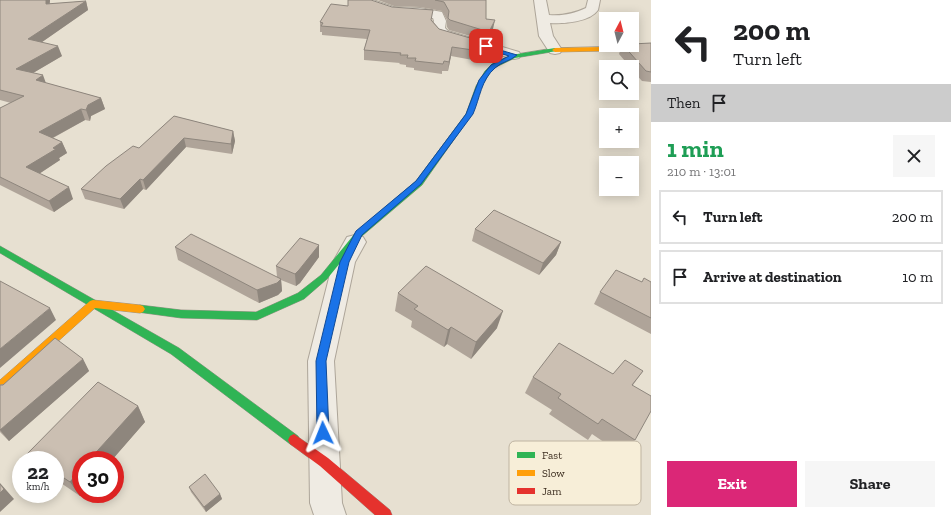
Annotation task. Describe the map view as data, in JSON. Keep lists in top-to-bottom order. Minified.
{"legend":["Fast","Slow","Jam"],"north":"top","page":{"turn":["200 m","Turn left"],"map_buttons":["+","−"],"then":"Then","heading":["1 min","210 m · 13:01"],"list":[{"name":"Turn left","value":"200 m"},{"name":"Arrive at destination","value":"10 m"}],"speed":"22 km/h","limit":"30","buttons":["Exit","Share"]}}
